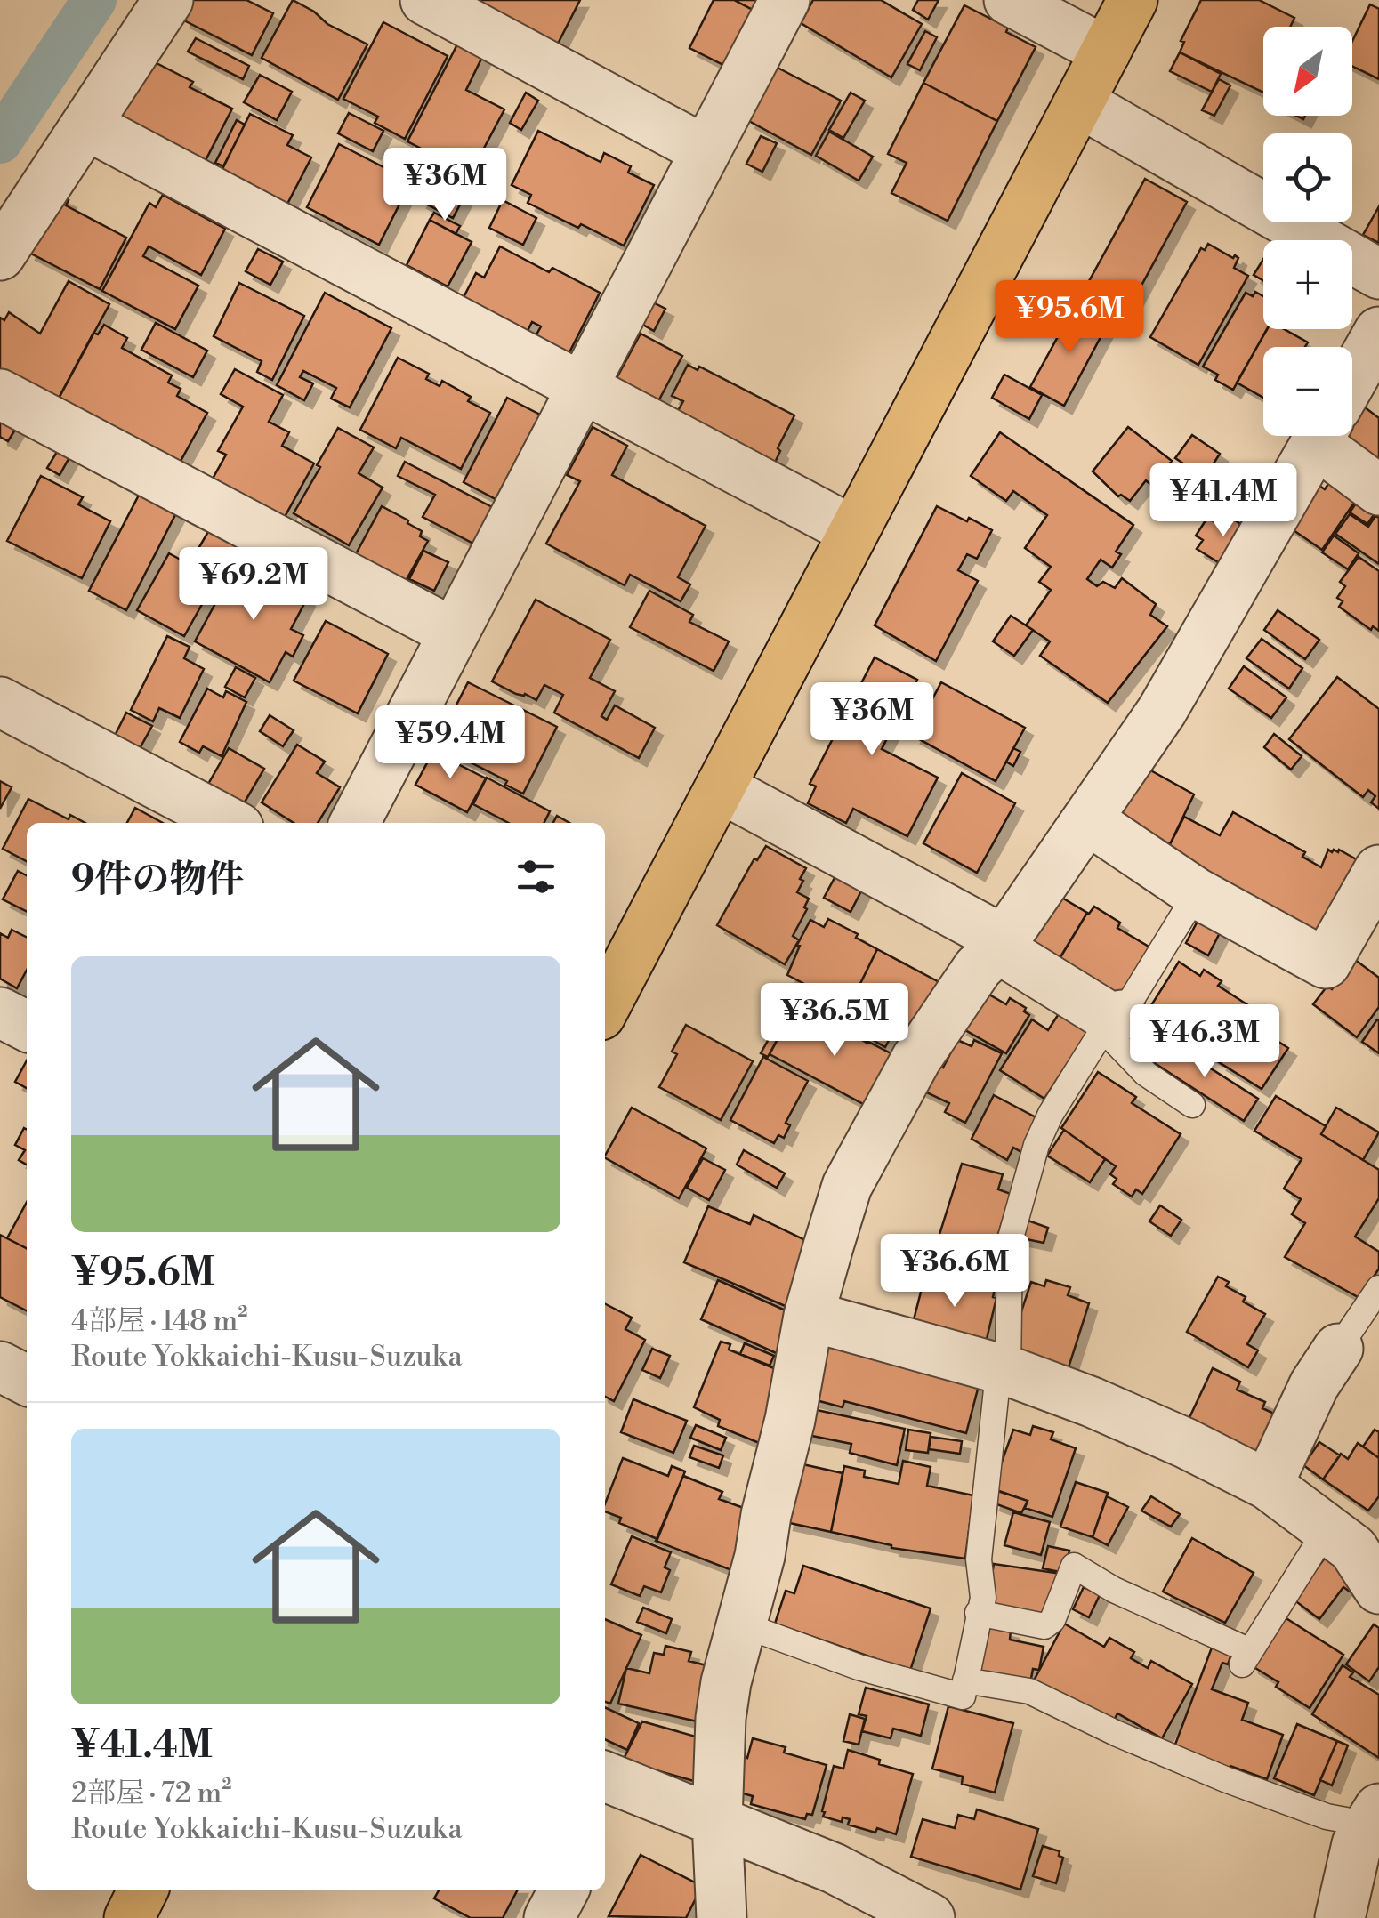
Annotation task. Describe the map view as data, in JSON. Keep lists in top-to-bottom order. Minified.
{"north":"bottom left","page":{"map_buttons":["+","−"],"price":["¥36M","¥95.6M","¥41.4M","¥69.2M","¥36M","¥59.4M","¥36.5M","¥46.3M","¥36.6M"],"heading":"9件の物件","list":[{"name":"¥95.6M","note":"4部屋 · 148 m² · Route Yokkaichi-Kusu-Suzuka"},{"name":"¥41.4M","note":"2部屋 · 72 m² · Route Yokkaichi-Kusu-Suzuka"}]}}
